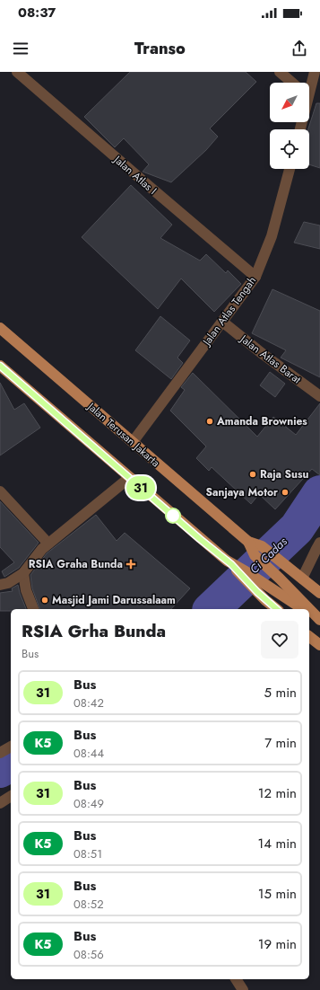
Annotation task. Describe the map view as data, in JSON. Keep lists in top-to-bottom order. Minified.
{"streets":{"main road":["Jalan Terusan Jakarta"],"street":["Jalan Atlas I","Jalan Atlas Tengah","Jalan Atlas Barat"]},"crossings":[["Jalan Atlas I","Jalan Atlas Tengah"],["Jalan Atlas Tengah","Jalan Atlas Barat"],["Jalan Atlas Tengah","Jalan Terusan Jakarta"]],"water":["Ci Cadas"],"places":{"other":["Amanda Brownies","Raja Susu","Sanjaya Motor","Masjid Jami Darussalaam"],"health":["RSIA Graha Bunda"]},"lines":["bus line 31"],"north":"bottom left","page":{"status":"08:37","header":"Transo","on_map":"31","heading":["RSIA Grha Bunda","Bus"],"list":[{"mark":"31","name":"Bus","note":"08:42","value":"5 min"},{"mark":"K5","name":"Bus","note":"08:44","value":"7 min"},{"mark":"31","name":"Bus","note":"08:49","value":"12 min"},{"mark":"K5","name":"Bus","note":"08:51","value":"14 min"},{"mark":"31","name":"Bus","note":"08:52","value":"15 min"},{"mark":"K5","name":"Bus","note":"08:56","value":"19 min"}]}}
